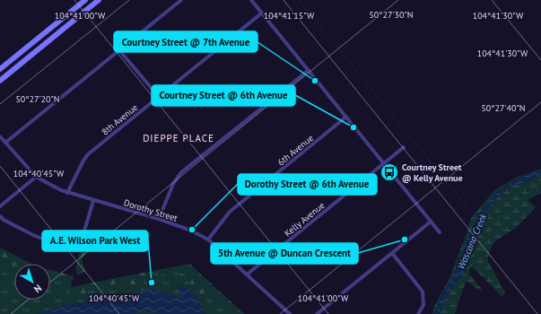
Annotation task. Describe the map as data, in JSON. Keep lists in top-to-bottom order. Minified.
{"streets":{"street":["8th Avenue","6th Avenue","Dorothy Street","Kelly Avenue"]},"crossings":[["8th Avenue","Dorothy Street"],["6th Avenue","Dorothy Street"],["Dorothy Street","Kelly Avenue"]],"districts":["DIEPPE PLACE"],"water":["Wascana Creek"],"places":{"other":["Courtney Street @ 7th Avenue","Courtney Street @ 6th Avenue","Dorothy Street @ 6th Avenue","5th Avenue @ Duncan Crescent","A.E. Wilson Park West"],"bus stop":["Courtney Street @ Kelly Avenue"]},"north":"bottom right","coordinates":["50°27'30\"N","104°41'00\"W","104°41'15\"W","104°41'30\"W","50°27'20\"N","50°27'40\"N","104°40'45\"W"]}
